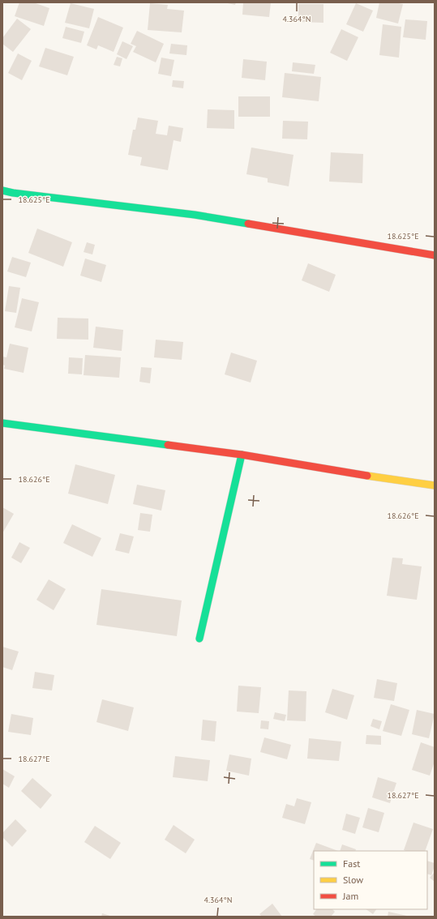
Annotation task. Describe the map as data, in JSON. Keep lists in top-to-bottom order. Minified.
{"legend":["Fast","Slow","Jam"],"coordinates":["4.364°N","18.625°E","18.626°E","18.627°E"]}
